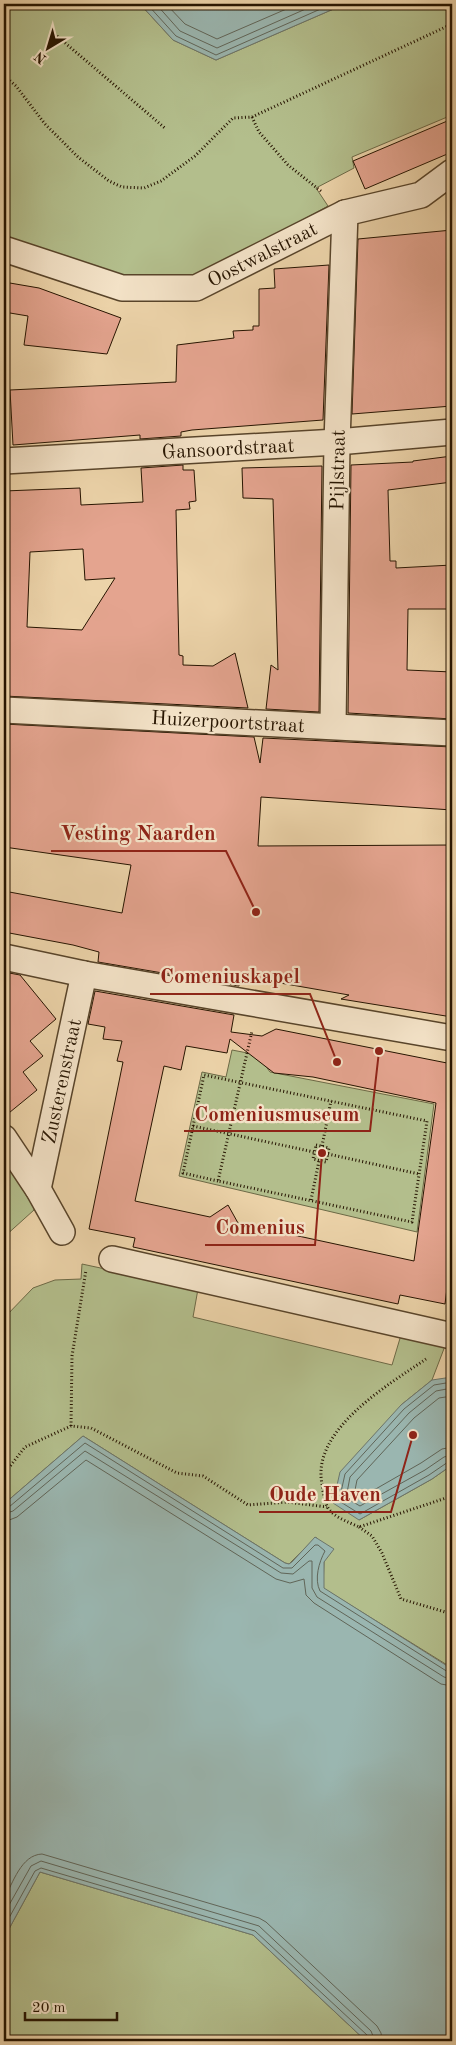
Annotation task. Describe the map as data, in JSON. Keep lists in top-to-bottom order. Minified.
{"streets":{"street":["Oostwalstraat","Gansoordstraat","Pijlstraat","Huizerpoortstraat","Zusterenstraat"]},"crossings":[["Oostwalstraat","Pijlstraat"],["Gansoordstraat","Pijlstraat"],["Pijlstraat","Huizerpoortstraat"]],"places":["Vesting Naarden","Comeniusmuseum","Comeniuskapel","Comenius","Oude Haven"],"scale_bar":"20 m","north":"bottom left"}
